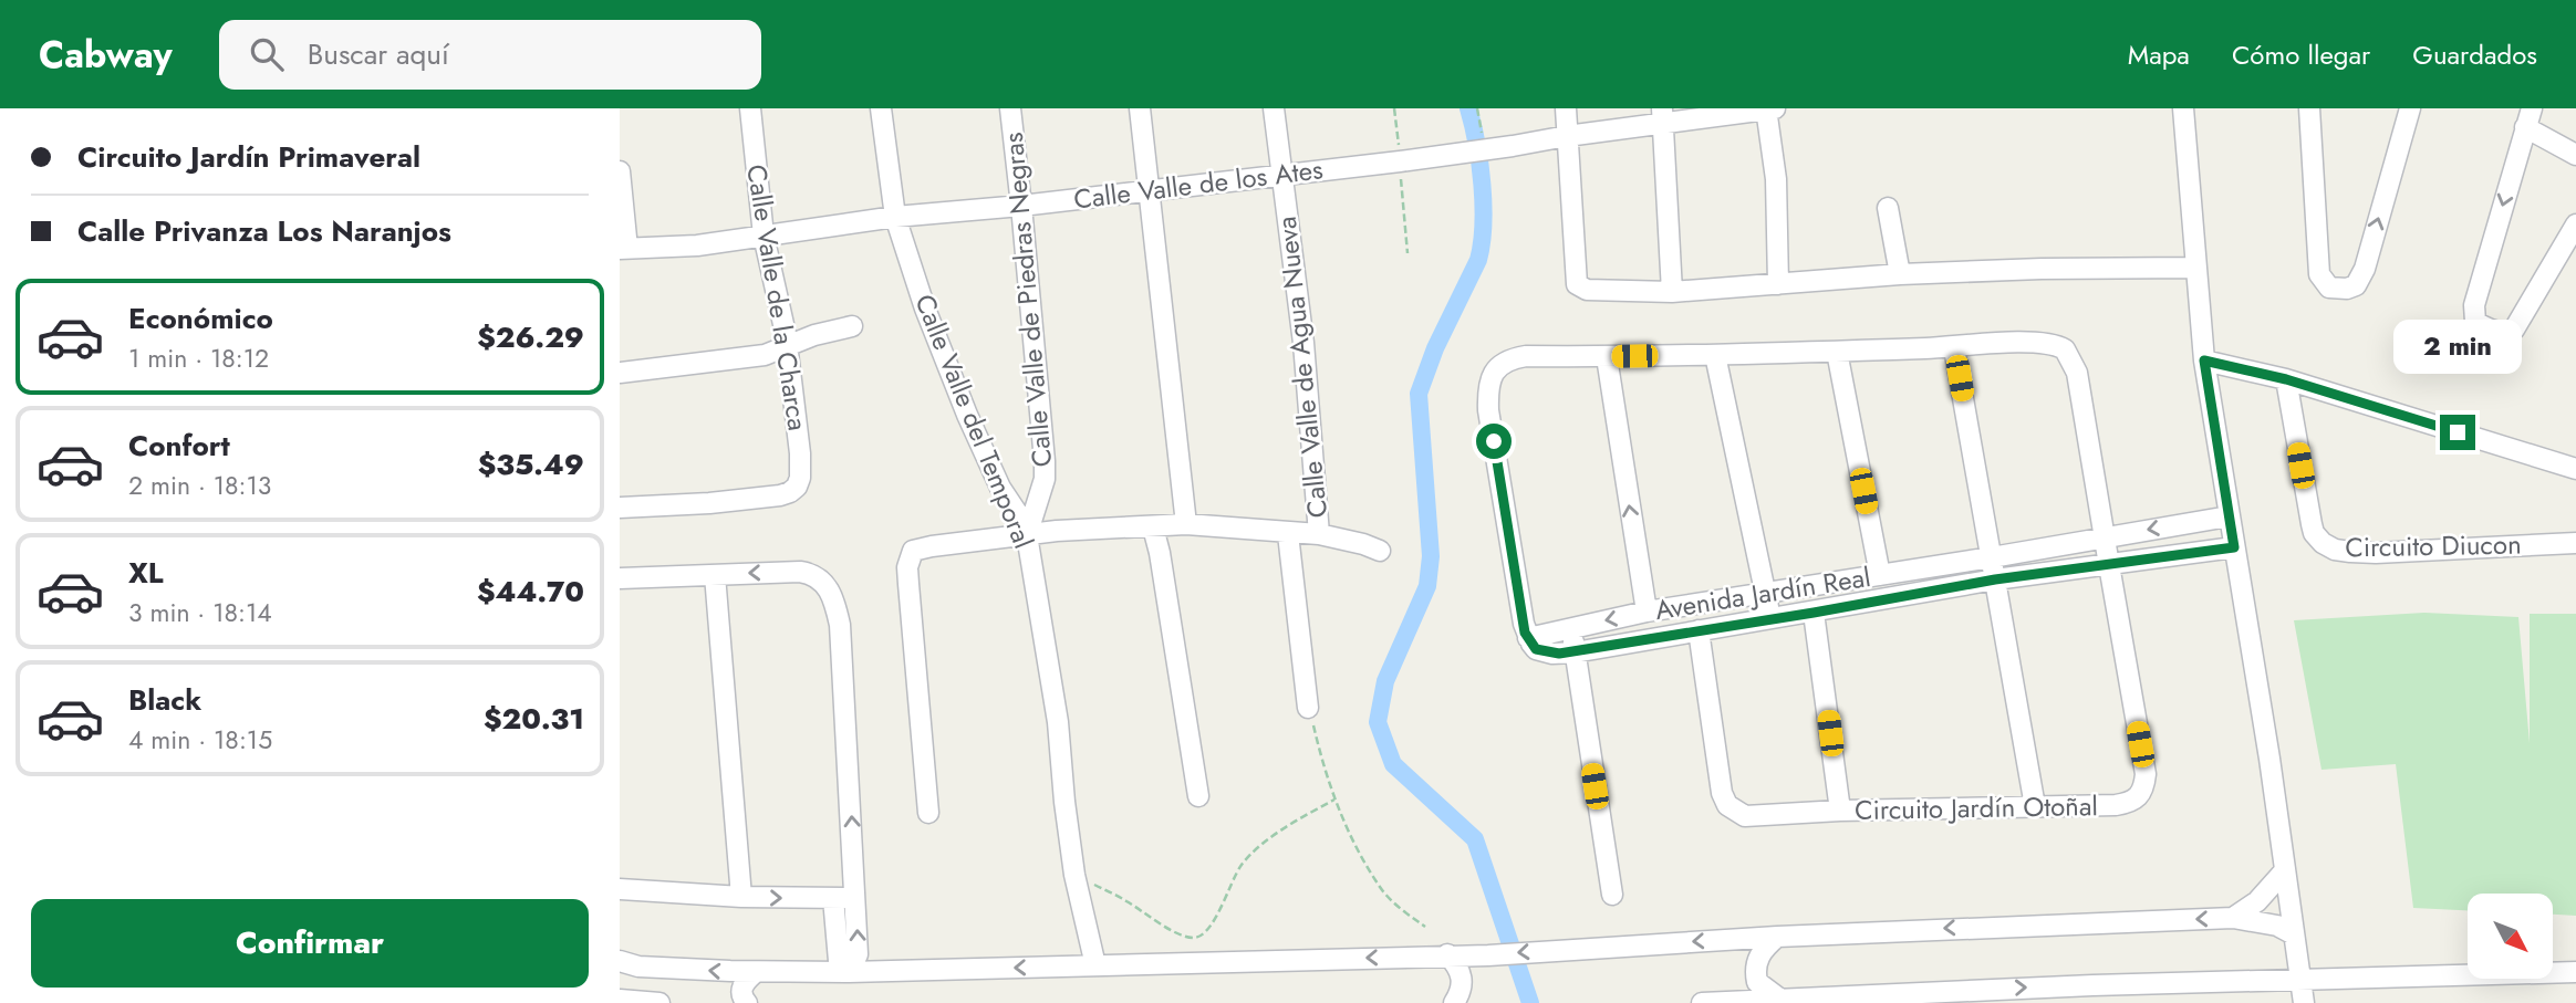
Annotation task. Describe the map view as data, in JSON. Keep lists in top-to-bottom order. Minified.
{"streets":{"street":["Calle Valle de los Ates","Calle Valle de la Charca","Calle Valle de Piedras Negras","Calle Valle de Agua Nueva","Calle Valle del Temporal","Circuito Diucon","Avenida Jardín Real","Circuito Jardín Otoñal"]},"crossings":[["Calle Valle de los Ates","Calle Valle de la Charca"],["Calle Valle de los Ates","Calle Valle de Piedras Negras"],["Calle Valle de los Ates","Calle Valle de Agua Nueva"],["Calle Valle de los Ates","Calle Valle del Temporal"],["Calle Valle de Piedras Negras","Calle Valle del Temporal"],["Avenida Jardín Real","Circuito Jardín Otoñal"]],"north":"bottom right","page":{"header":"Cabway","search":"Buscar aquí","nav":["Mapa","Cómo llegar","Guardados"],"banner":["Circuito Jardín Primaveral","Calle Privanza Los Naranjos"],"list":[{"name":"Económico","note":"1 min · 18:12","value":"$26.29"},{"name":"Confort","note":"2 min · 18:13","value":"$35.49"},{"name":"XL","note":"3 min · 18:14","value":"$44.70"},{"name":"Black","note":"4 min · 18:15","value":"$20.31"}],"bubble":"2 min","buttons":"Confirmar"}}
